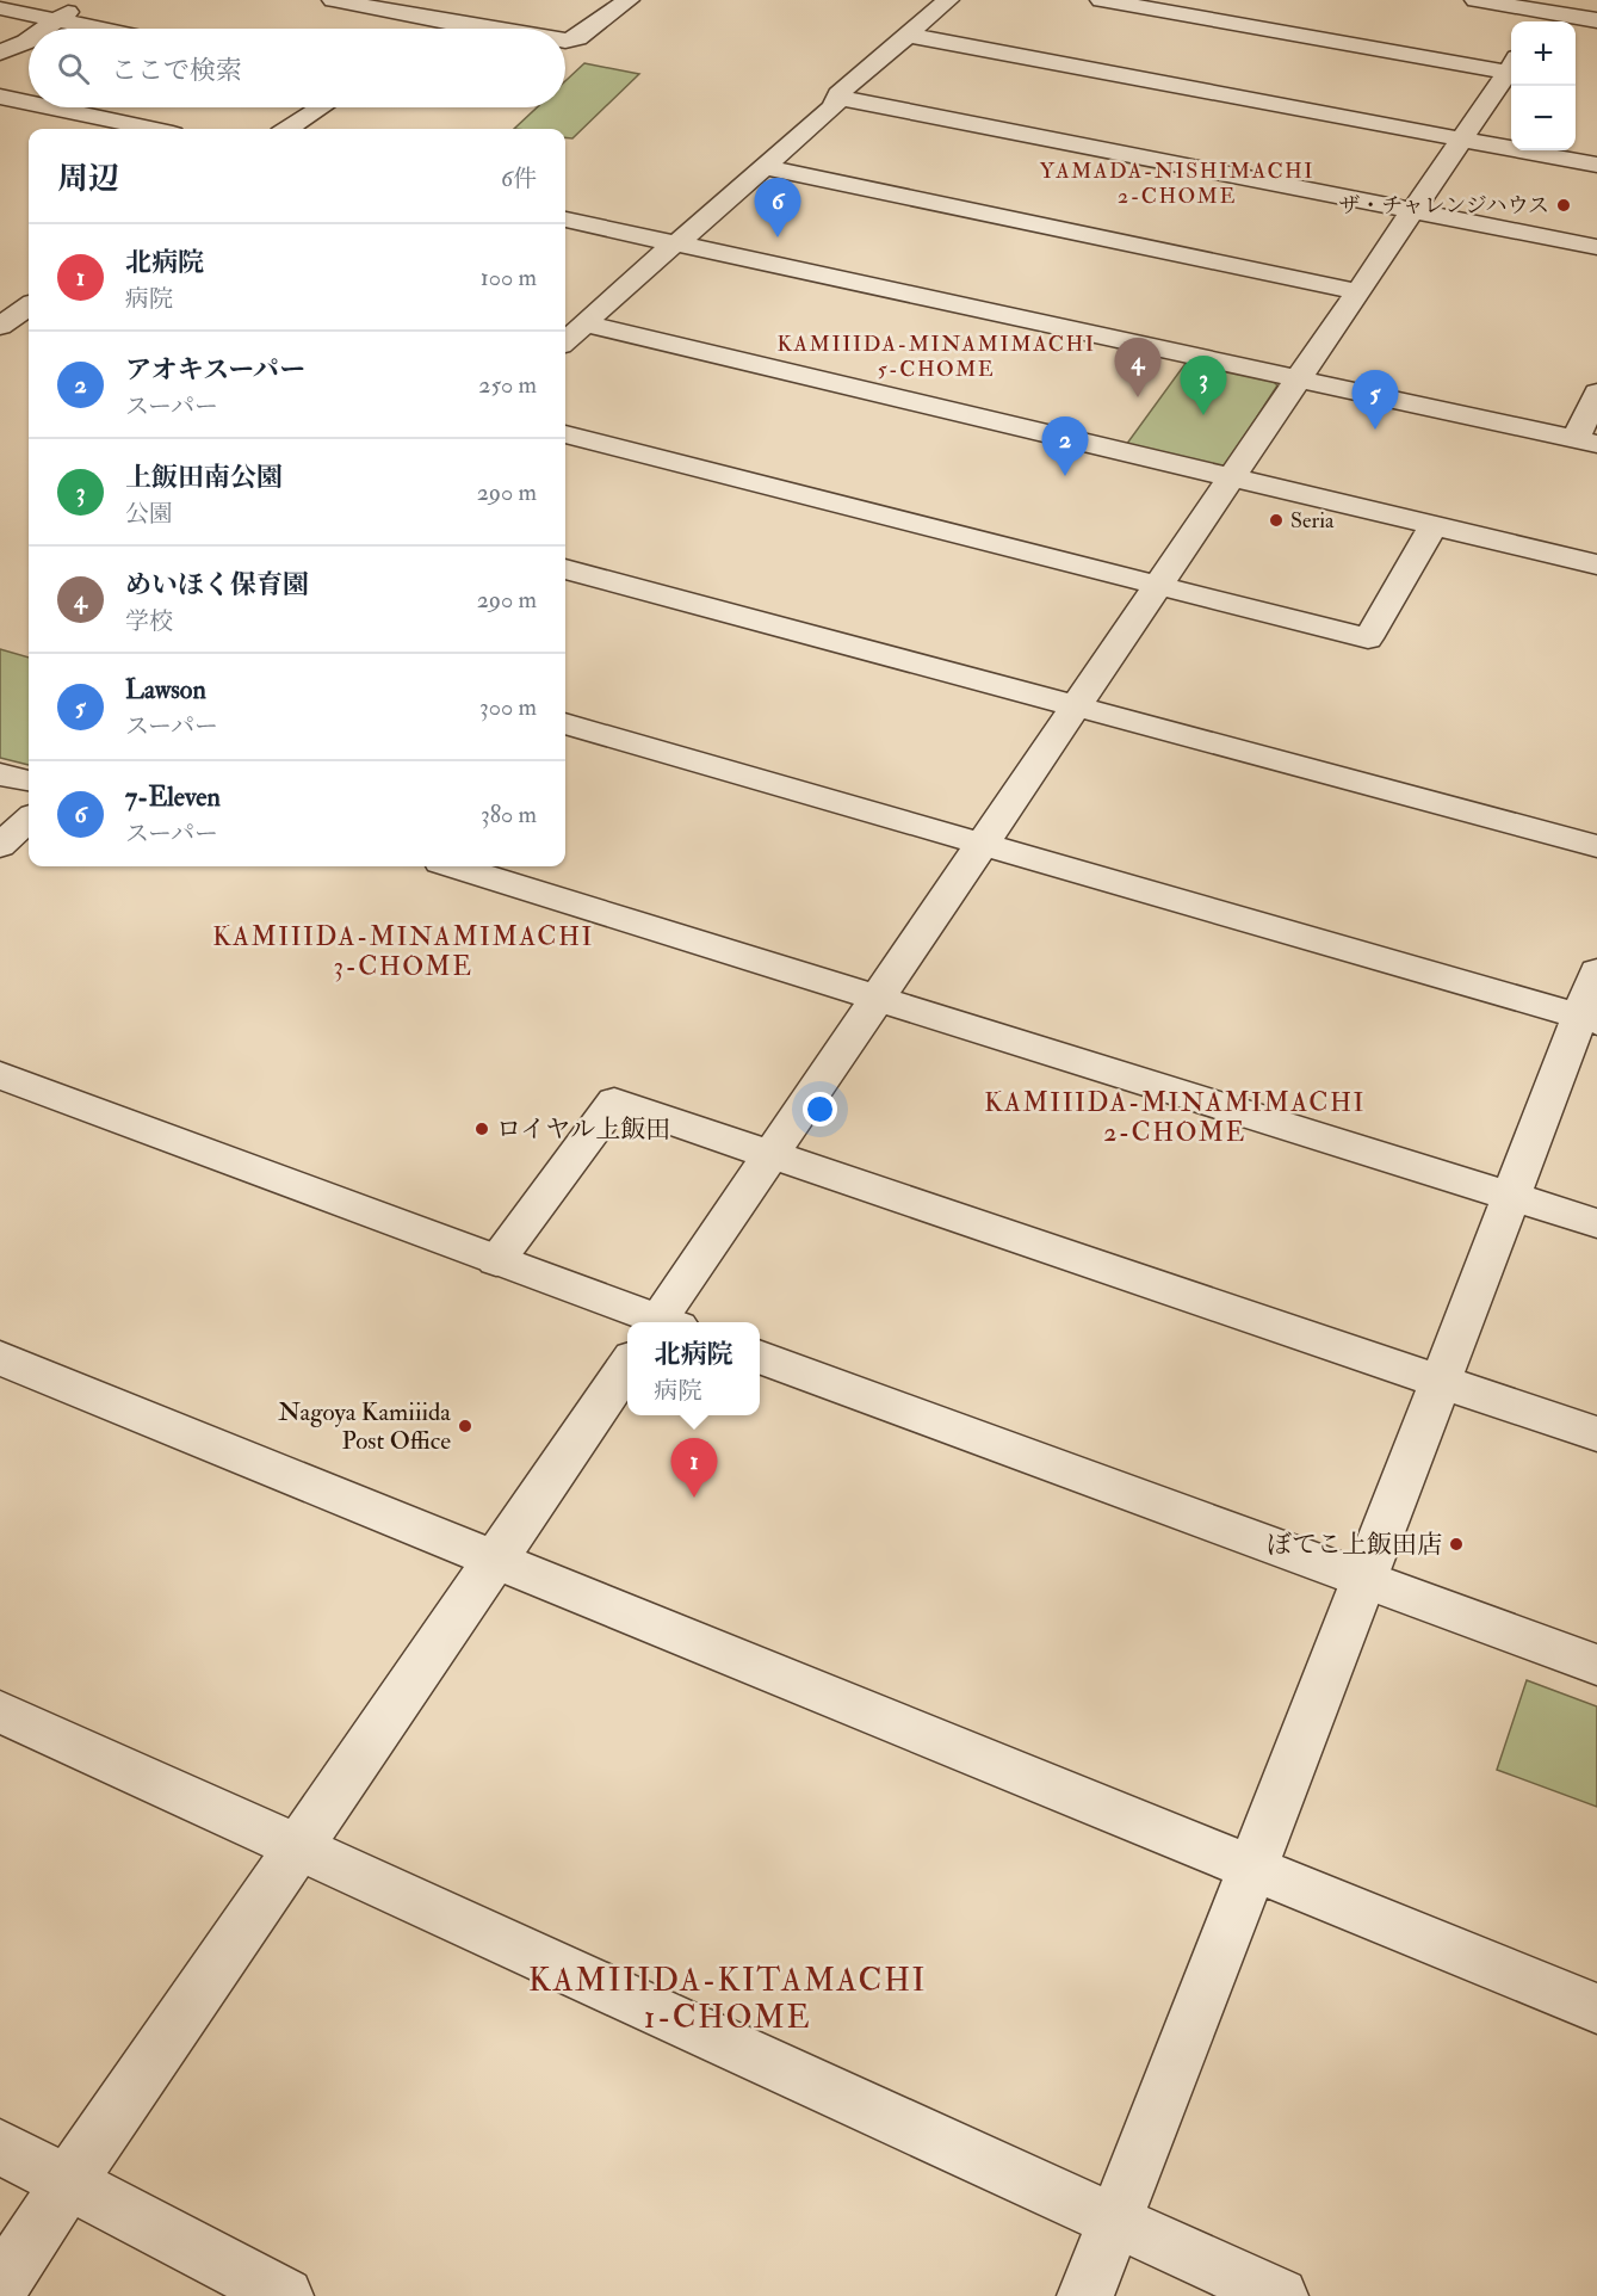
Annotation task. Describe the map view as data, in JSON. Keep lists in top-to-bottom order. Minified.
{"districts":["YAMADA-NISHIMACHI 2-CHOME","KAMIIIDA-MINAMIMACHI 5-CHOME","KAMIIIDA-MINAMIMACHI 3-CHOME","KAMIIIDA-MINAMIMACHI 2-CHOME","KAMIIIDA-KITAMACHI 1-CHOME"],"places":["ザ・チャレンジハウス","Seria","ロイヤル上飯田","Nagoya Kamiiida Post Office","ぼてこ上飯田店"],"page":{"map_buttons":["+","−"],"search":"ここで検索","heading":["周辺","6件"],"pins":["6","4","3","5","2","1"],"list":[{"mark":"1","name":"北病院","note":"病院","value":"100 m"},{"mark":"2","name":"アオキスーパー","note":"スーパー","value":"250 m"},{"mark":"3","name":"上飯田南公園","note":"公園","value":"290 m"},{"mark":"4","name":"めいほく保育園","note":"学校","value":"290 m"},{"mark":"5","name":"Lawson","note":"スーパー","value":"300 m"},{"mark":"6","name":"7-Eleven","note":"スーパー","value":"380 m"}],"popup":["北病院","病院"]}}
